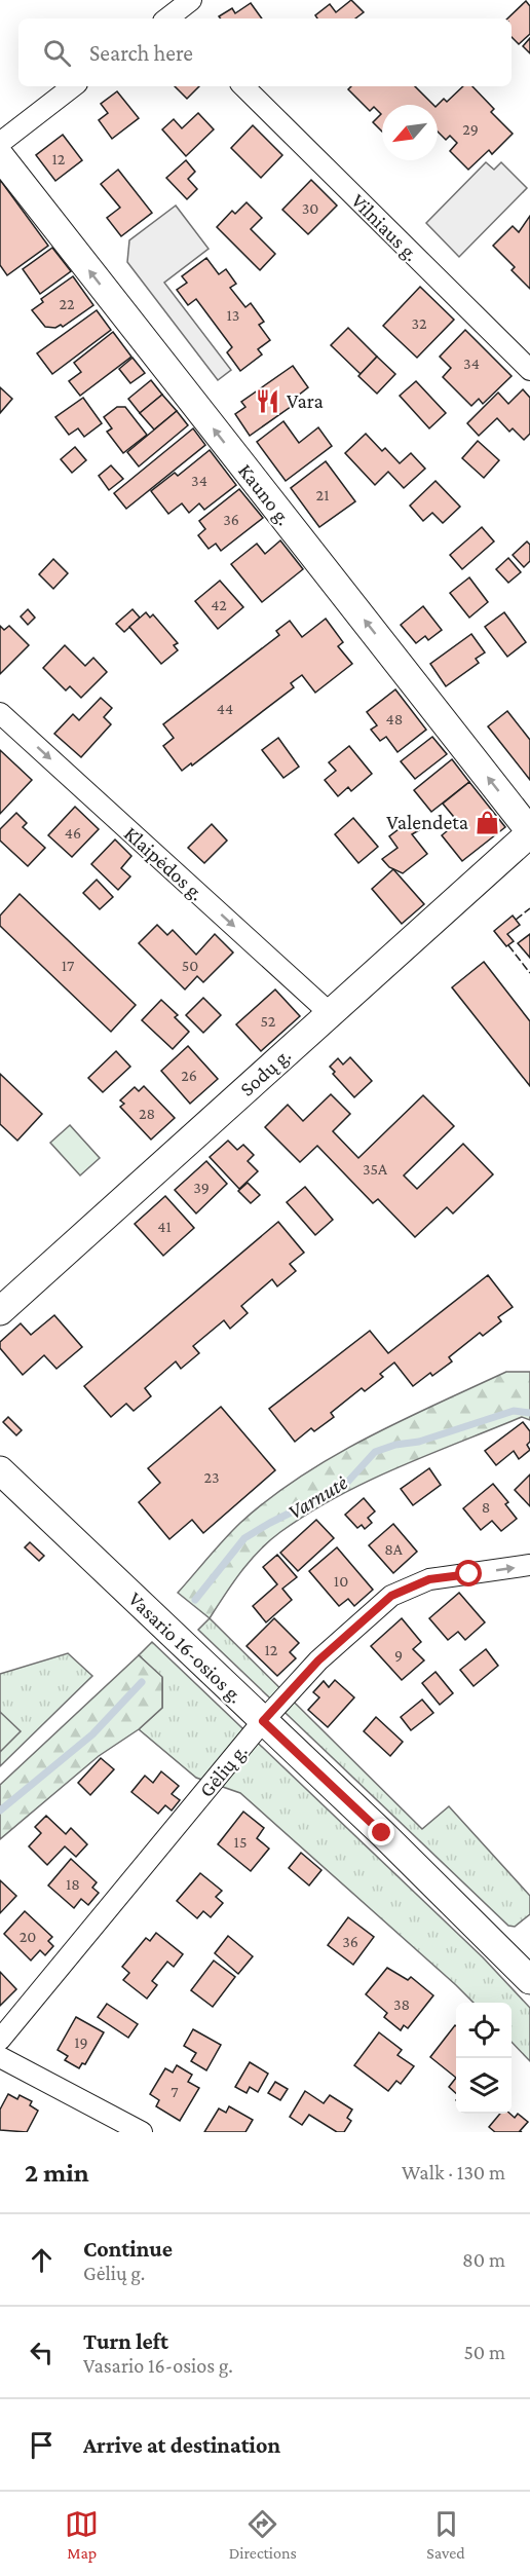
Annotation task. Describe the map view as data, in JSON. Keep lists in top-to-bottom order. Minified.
{"streets":{"main road":["Kauno g.","Sodų g.","Vasario 16-osios g."],"street":["Vilniaus g.","Klaipėdos g.","Gėlių g."]},"crossings":[["Kauno g.","Sodų g."],["Klaipėdos g.","Sodų g."],["Vasario 16-osios g.","Gėlių g."]],"one_way":["Kauno g.","Klaipėdos g.","Gėlių g."],"water":["Varnutė"],"places":{"restaurant":["Vara"],"shop":["Valendeta"]},"house_numbers":["29","12","30","22","13","32","34","34","21","36","42","44","48","46","17","50","52","26","28","35A","39","41","23","8","8A","10","12","9","15","18","20","36","38","19","7"],"north":"bottom left","page":{"search":"Search here","heading":["2 min","Walk · 130 m"],"list":[["Continue","Gėlių g.","80 m"],["Turn left","Vasario 16-osios g.","50 m"],"Arrive at destination"],"nav":["Map","Directions","Saved"]}}
